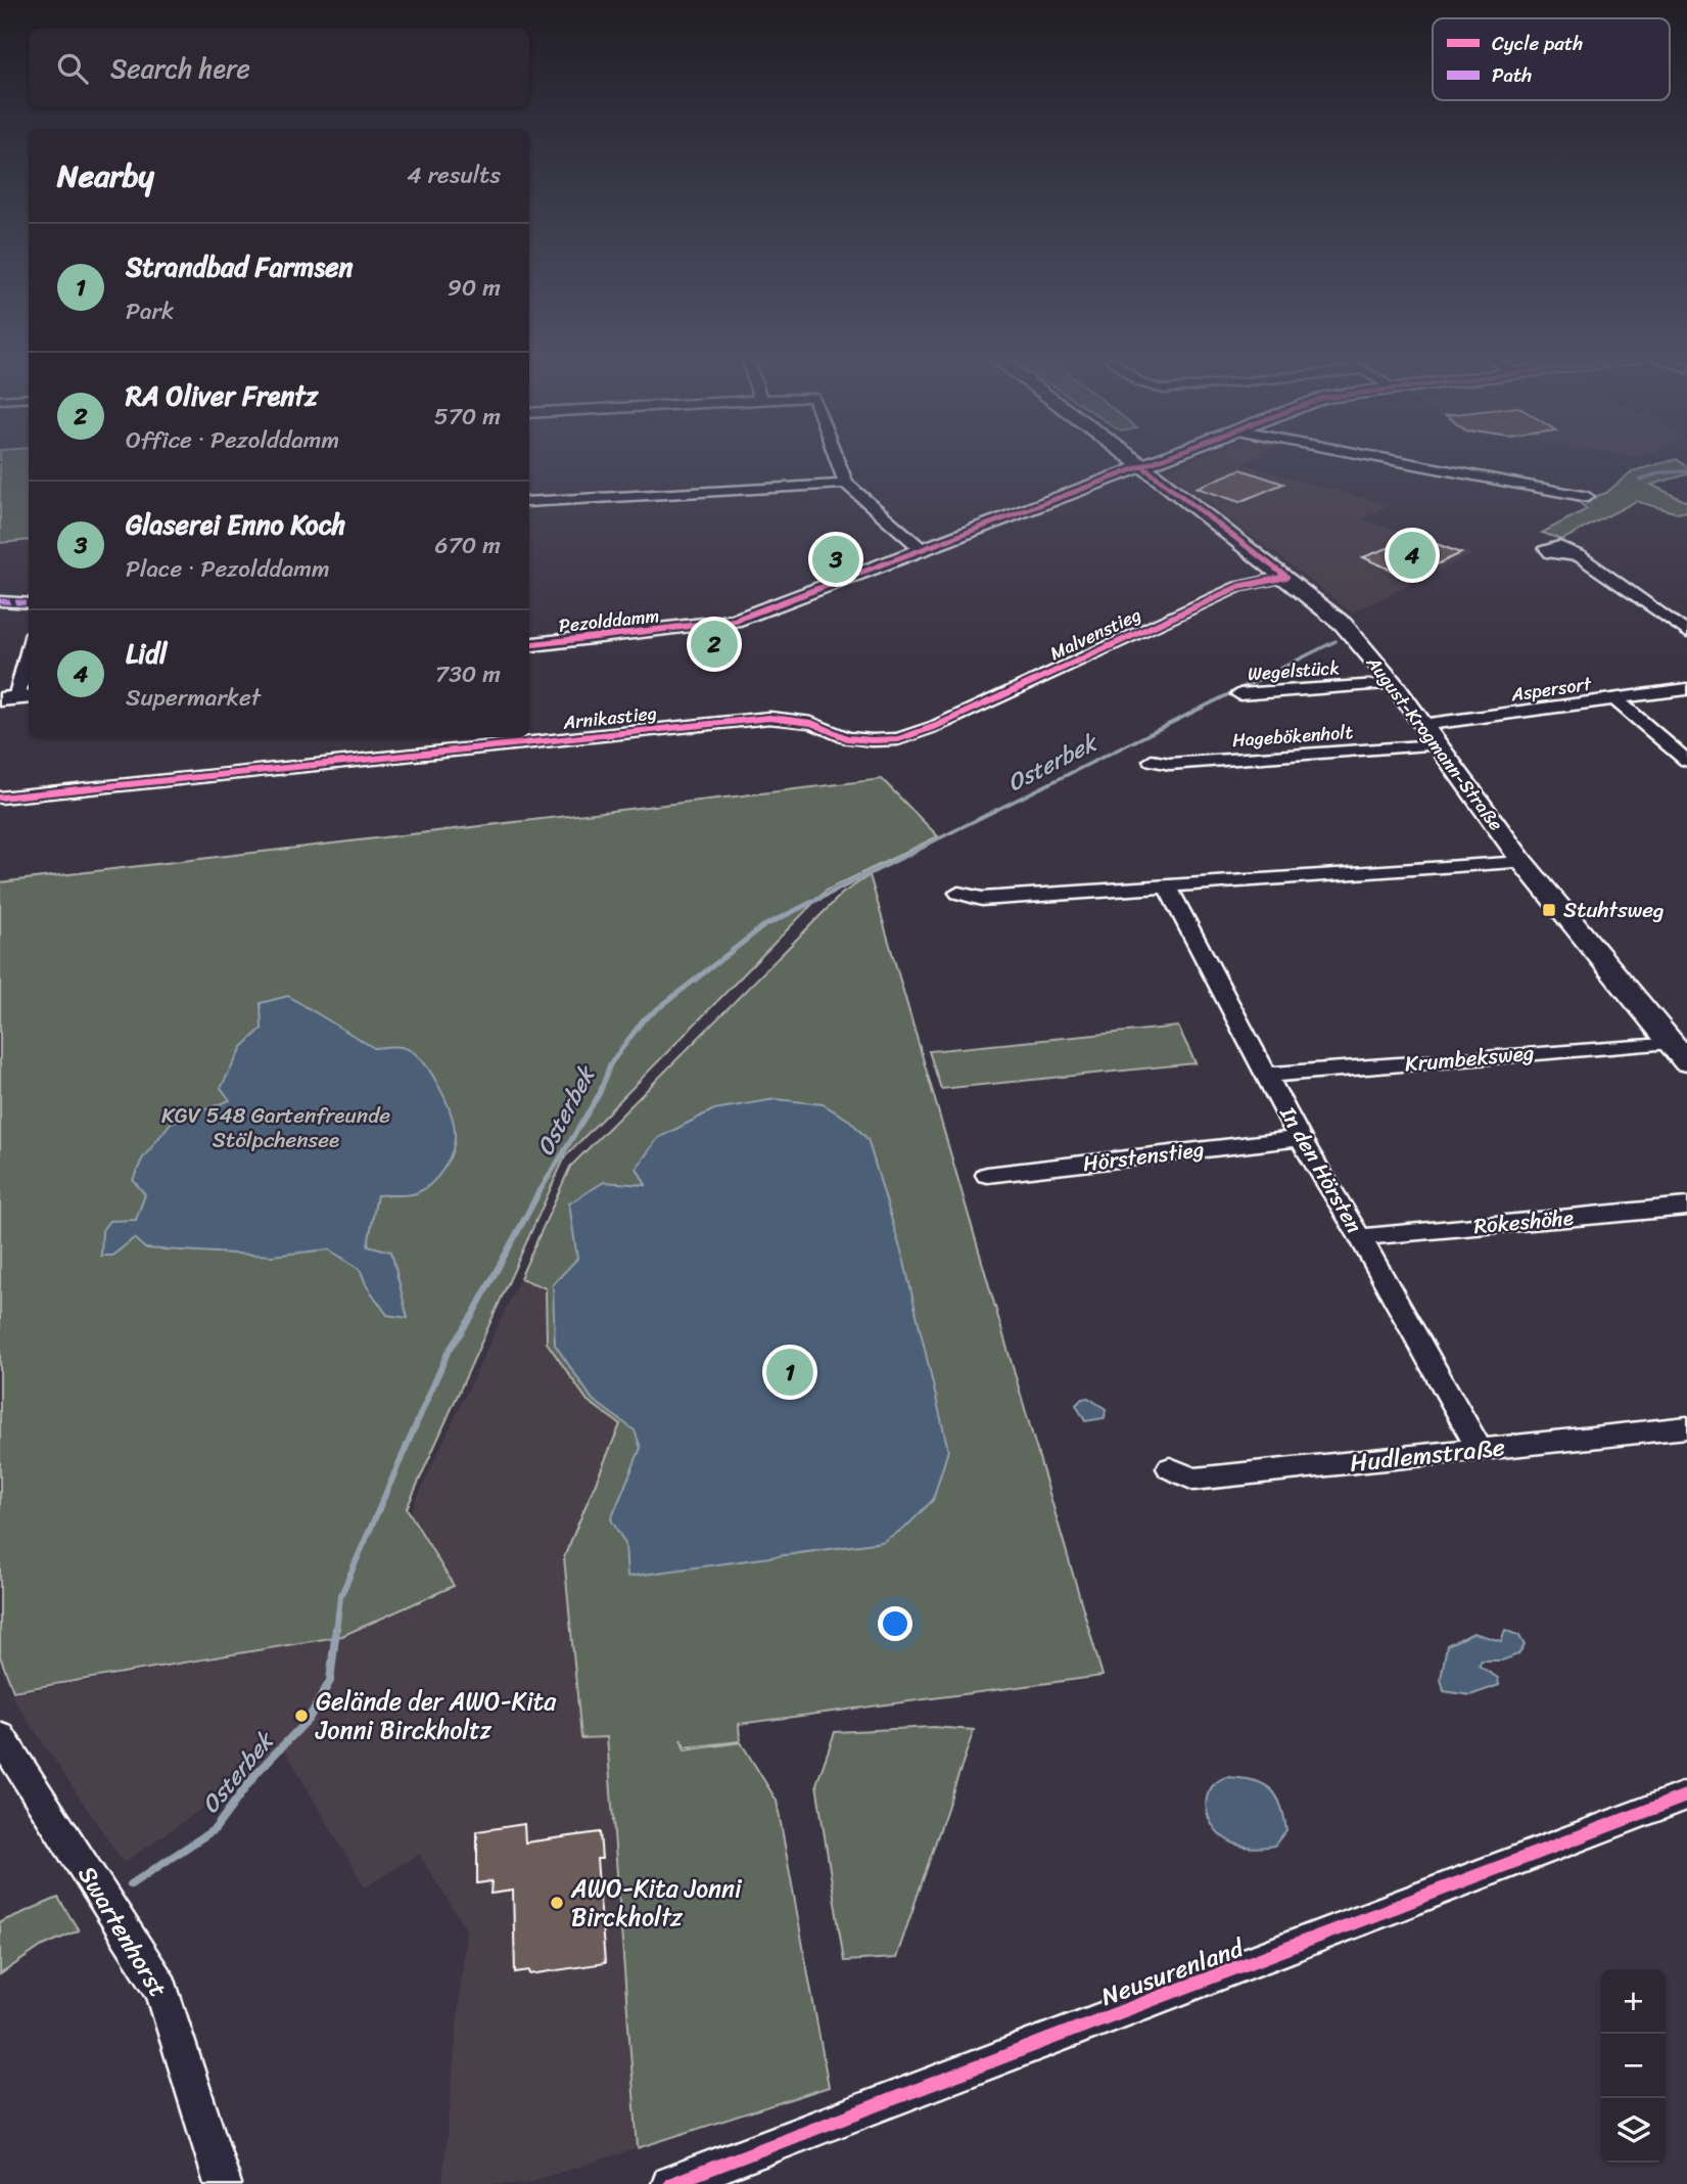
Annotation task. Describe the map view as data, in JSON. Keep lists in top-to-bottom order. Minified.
{"streets":{"street":["Pezolddamm","Malvenstieg","Wegelstück","Aspersort","Arnikastieg","Hagebökenholt","August-Krogmann-Straße","Krumbeksweg","Hörstenstieg","In den Hörsten","Rokeshöhe","Hudlemstraße","Swartenhorst","Neusurenland"]},"crossings":[["Pezolddamm","August-Krogmann-Straße"],["Malvenstieg","Arnikastieg"],["Malvenstieg","August-Krogmann-Straße"],["Wegelstück","August-Krogmann-Straße"],["Aspersort","August-Krogmann-Straße"],["Hagebökenholt","August-Krogmann-Straße"],["August-Krogmann-Straße","Krumbeksweg"],["Krumbeksweg","In den Hörsten"],["Hörstenstieg","In den Hörsten"],["In den Hörsten","Rokeshöhe"],["In den Hörsten","Hudlemstraße"]],"water":["Osterbek"],"parks":["KGV 548 Gartenfreunde Stölpchensee"],"places":{"transit":["Stuhtsweg"],"other":["Gelände der AWO-Kita Jonni Birckholtz","AWO-Kita Jonni Birckholtz"]},"legend":["Cycle path","Path"],"page":{"search":"Search here","heading":["Nearby","4 results"],"list":[{"mark":"1","name":"Strandbad Farmsen","note":"Park","value":"90 m"},{"mark":"2","name":"RA Oliver Frentz","note":"Office · Pezolddamm","value":"570 m"},{"mark":"3","name":"Glaserei Enno Koch","note":"Place · Pezolddamm","value":"670 m"},{"mark":"4","name":"Lidl","note":"Supermarket","value":"730 m"}],"pins":["4","3","2","1"],"map_buttons":["+","−"]}}
